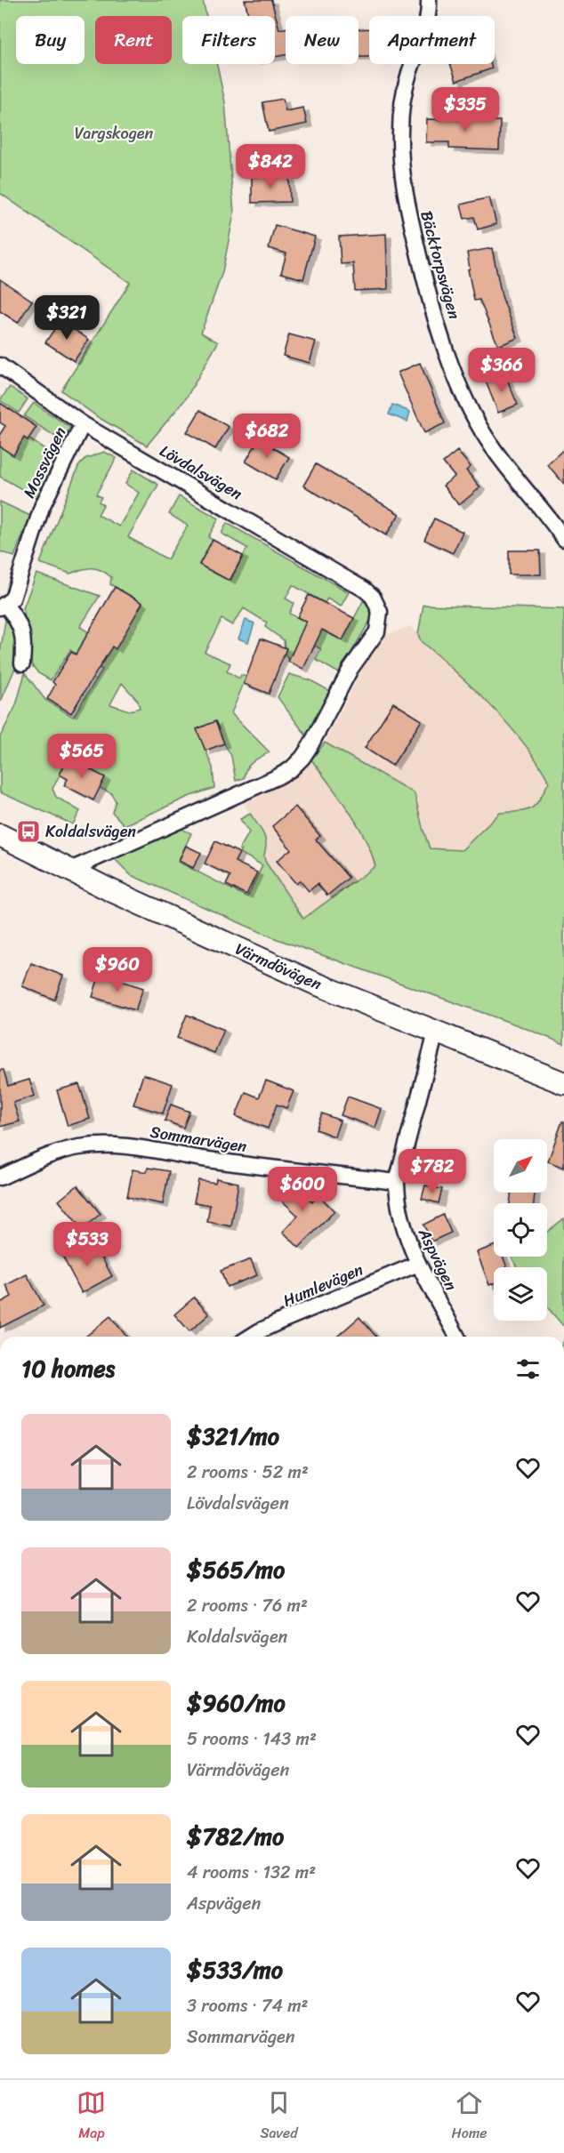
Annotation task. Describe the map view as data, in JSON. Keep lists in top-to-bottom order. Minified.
{"streets":{"main road":["Värmdövägen"],"street":["Bäcktorpsvägen","Mossvägen","Lövdalsvägen","Sommarvägen","Aspvägen","Humlevägen"]},"crossings":[["Mossvägen","Lövdalsvägen"],["Lövdalsvägen","Värmdövägen"],["Värmdövägen","Aspvägen"],["Sommarvägen","Aspvägen"],["Aspvägen","Humlevägen"]],"parks":["Vargskogen"],"places":{"bus stop":["Koldalsvägen"]},"north":"top right","page":{"chip":["Buy","Rent","Filters","New","Apartment"],"price":["$335","$842","$321","$366","$682","$565","$960","$782","$600","$533"],"heading":"10 homes","list":[{"name":"$321/mo","note":"2 rooms · 52 m² · Lövdalsvägen"},{"name":"$565/mo","note":"2 rooms · 76 m² · Koldalsvägen"},{"name":"$960/mo","note":"5 rooms · 143 m² · Värmdövägen"},{"name":"$782/mo","note":"4 rooms · 132 m² · Aspvägen"},{"name":"$533/mo","note":"3 rooms · 74 m² · Sommarvägen"}],"tabs":["Map","Saved","Home"]}}
